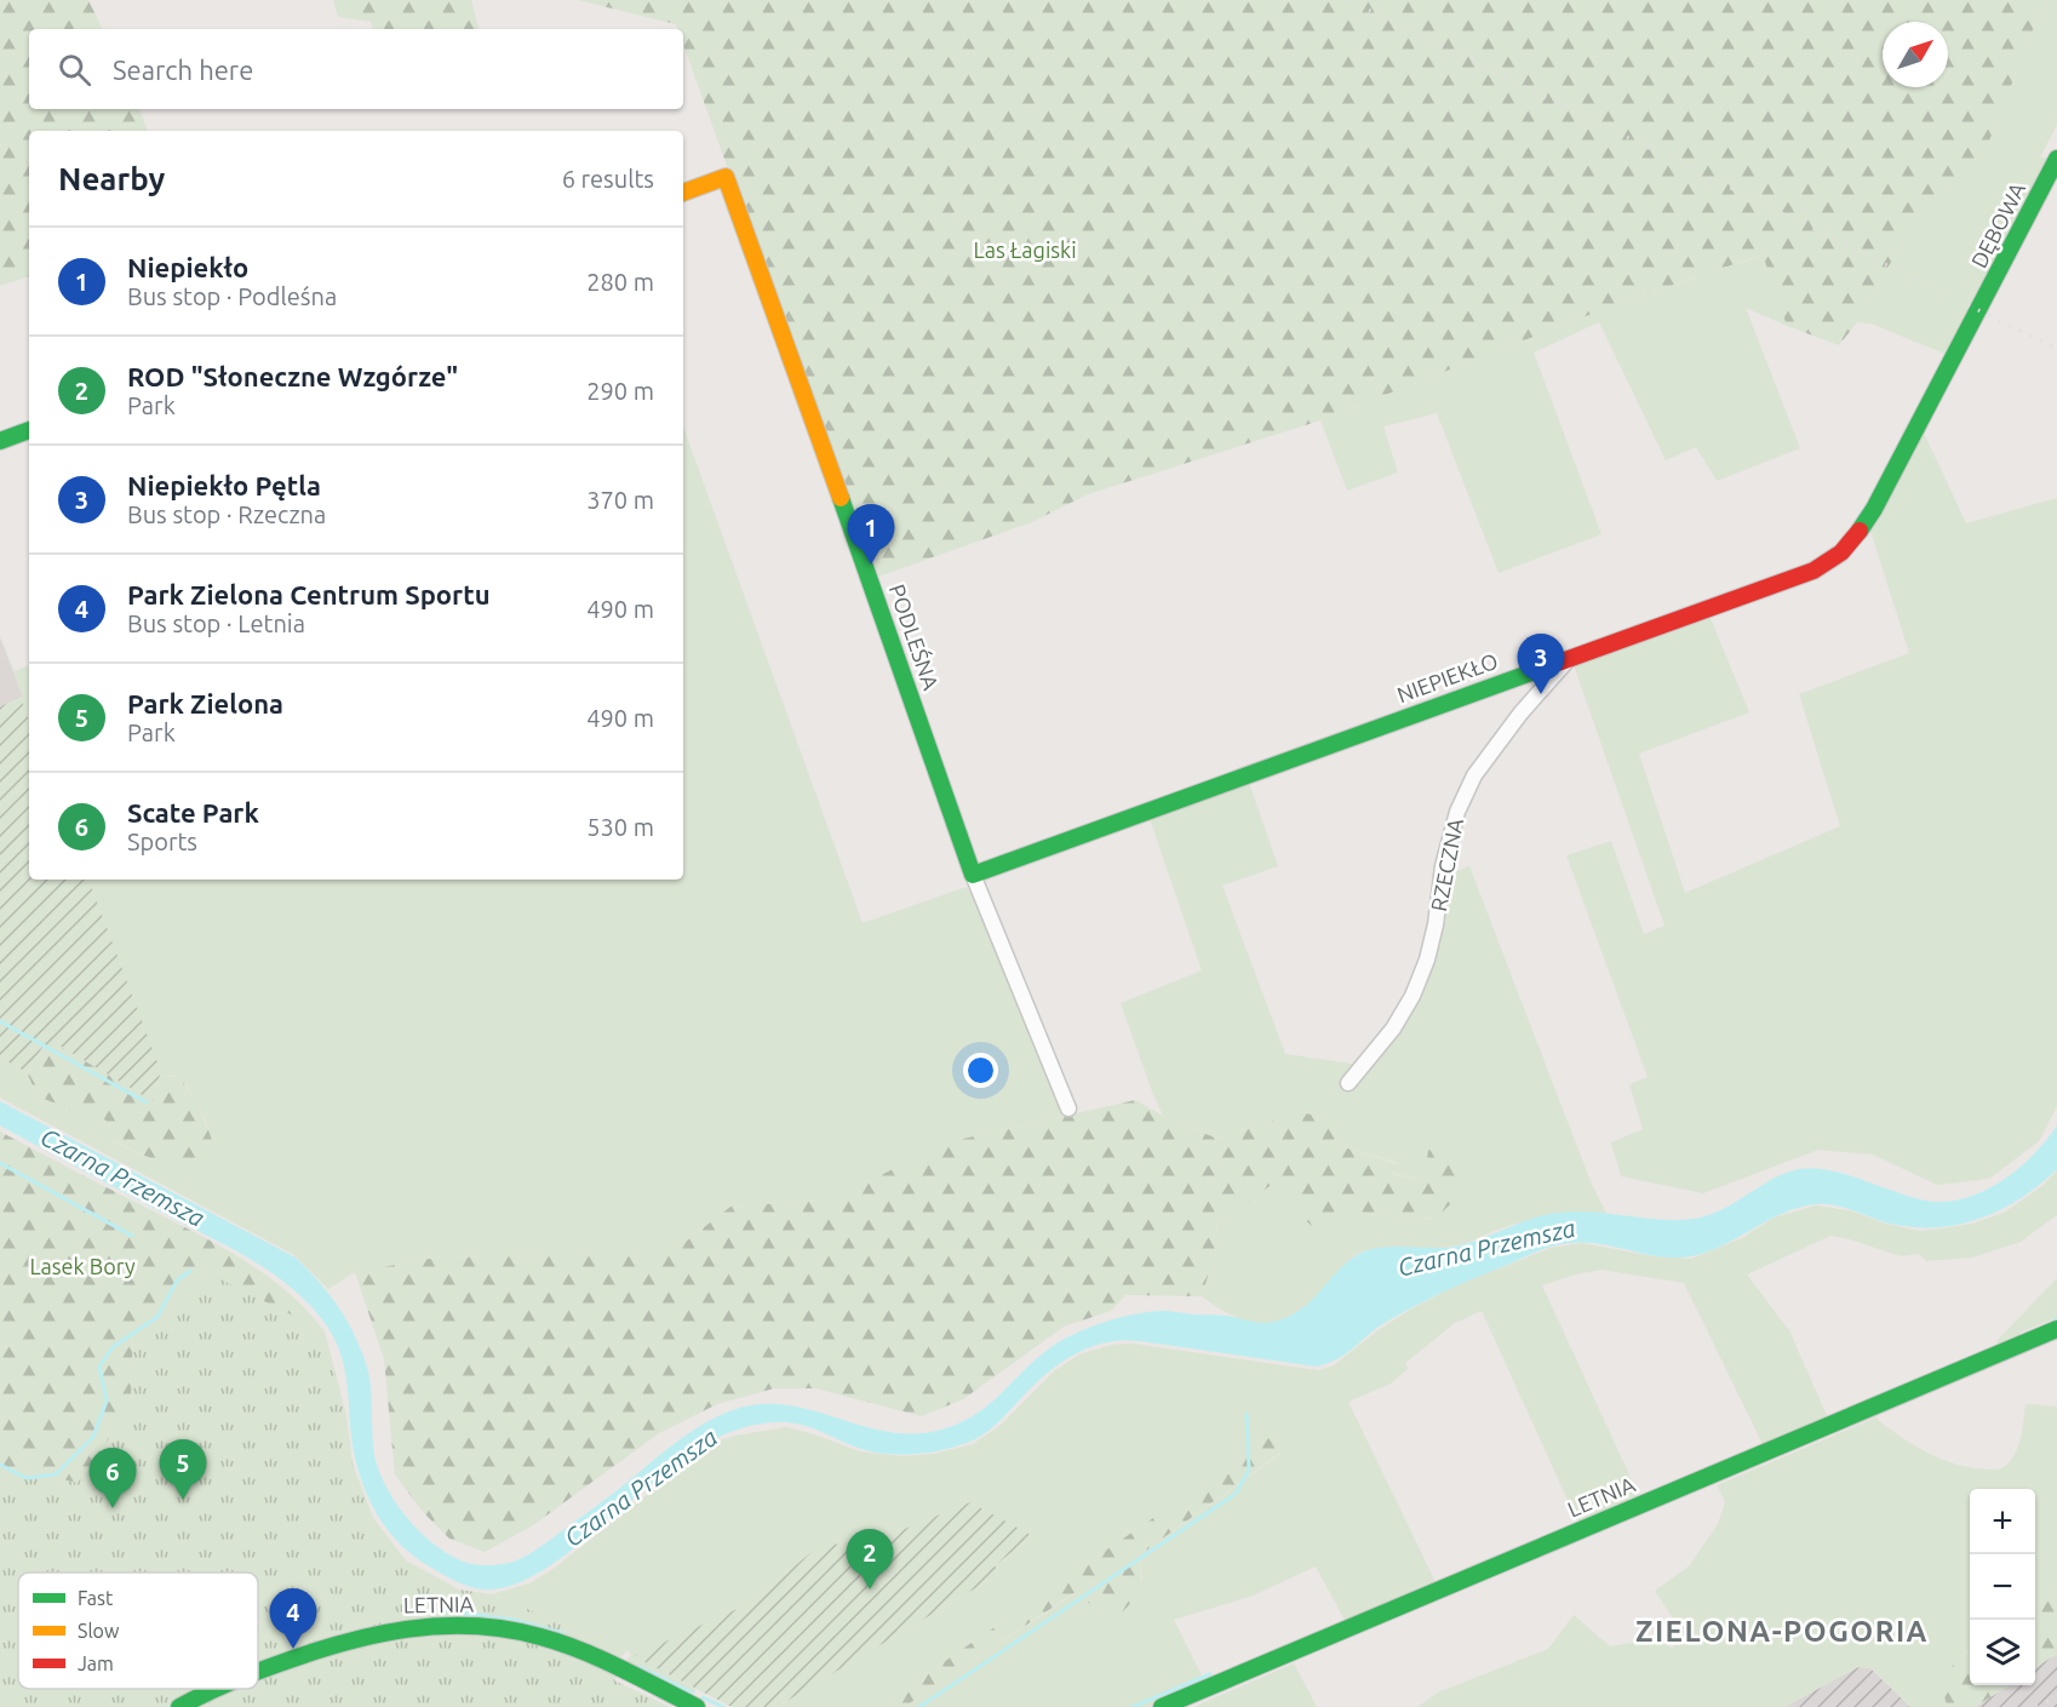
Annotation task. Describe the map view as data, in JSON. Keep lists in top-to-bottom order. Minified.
{"streets":{"street":["DĘBOWA","PODLEŚNA","NIEPIEKŁO","RZECZNA","LETNIA"]},"crossings":[["DĘBOWA","NIEPIEKŁO"],["PODLEŚNA","NIEPIEKŁO"],["NIEPIEKŁO","RZECZNA"]],"districts":["ZIELONA-POGORIA"],"water":["Czarna Przemsza"],"parks":["Las Łagiski","Lasek Bory"],"legend":["Fast","Slow","Jam"],"north":"top right","page":{"search":"Search here","heading":["Nearby","6 results"],"list":[{"mark":"1","name":"Niepiekło","note":"Bus stop · Podleśna","value":"280 m"},{"mark":"2","name":"ROD \"Słoneczne Wzgórze\"","note":"Park","value":"290 m"},{"mark":"3","name":"Niepiekło Pętla","note":"Bus stop · Rzeczna","value":"370 m"},{"mark":"4","name":"Park Zielona Centrum Sportu","note":"Bus stop · Letnia","value":"490 m"},{"mark":"5","name":"Park Zielona","note":"Park","value":"490 m"},{"mark":"6","name":"Scate Park","note":"Sports","value":"530 m"}],"pins":["1","3","5","6","2","4"],"map_buttons":["+","−"]}}
